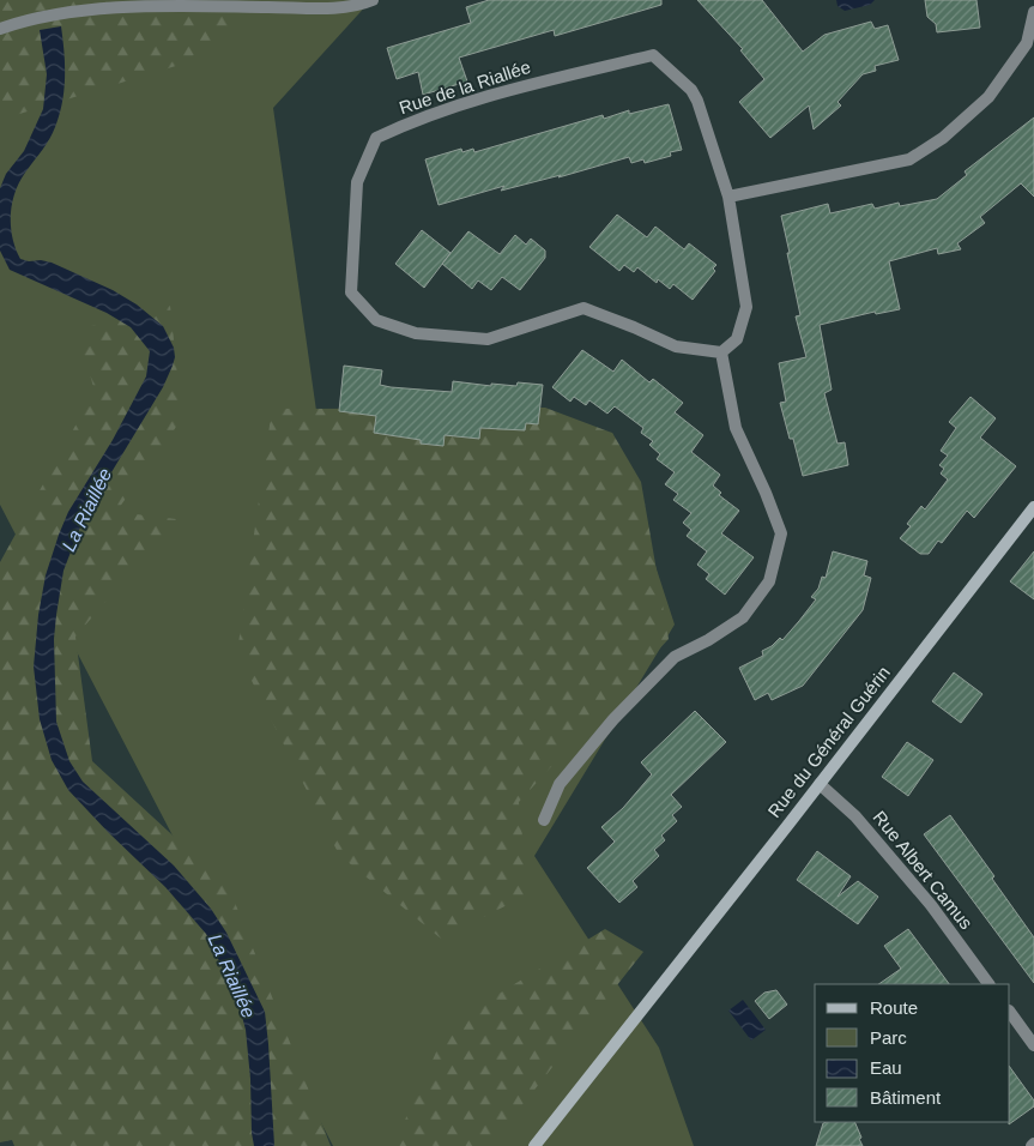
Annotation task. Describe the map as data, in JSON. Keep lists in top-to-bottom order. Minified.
{"streets":{"main road":["Rue du Général Guérin"],"street":["Rue de la Riallée","Rue Albert Camus"]},"crossings":[["Rue du Général Guérin","Rue Albert Camus"]],"water":["La Riaillée"],"legend":["Route","Parc","Eau","Bâtiment"]}
